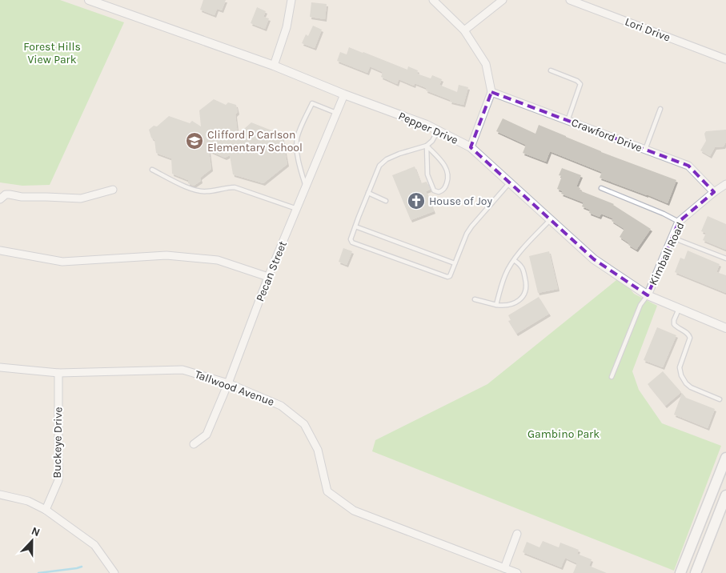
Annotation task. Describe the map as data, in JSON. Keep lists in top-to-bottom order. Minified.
{"streets":{"street":["Lori Drive","Pepper Drive","Crawford Drive","Kimball Road","Pecan Street","Tallwood Avenue","Buckeye Drive"]},"crossings":[["Pepper Drive","Kimball Road"],["Pepper Drive","Pecan Street"],["Crawford Drive","Kimball Road"],["Pecan Street","Tallwood Avenue"],["Tallwood Avenue","Buckeye Drive"]],"parks":["Forest Hills View Park","Gambino Park"],"places":{"school or university":["Clifford P Carlson Elementary School"],"church":["House of Joy"]},"north":"top"}
